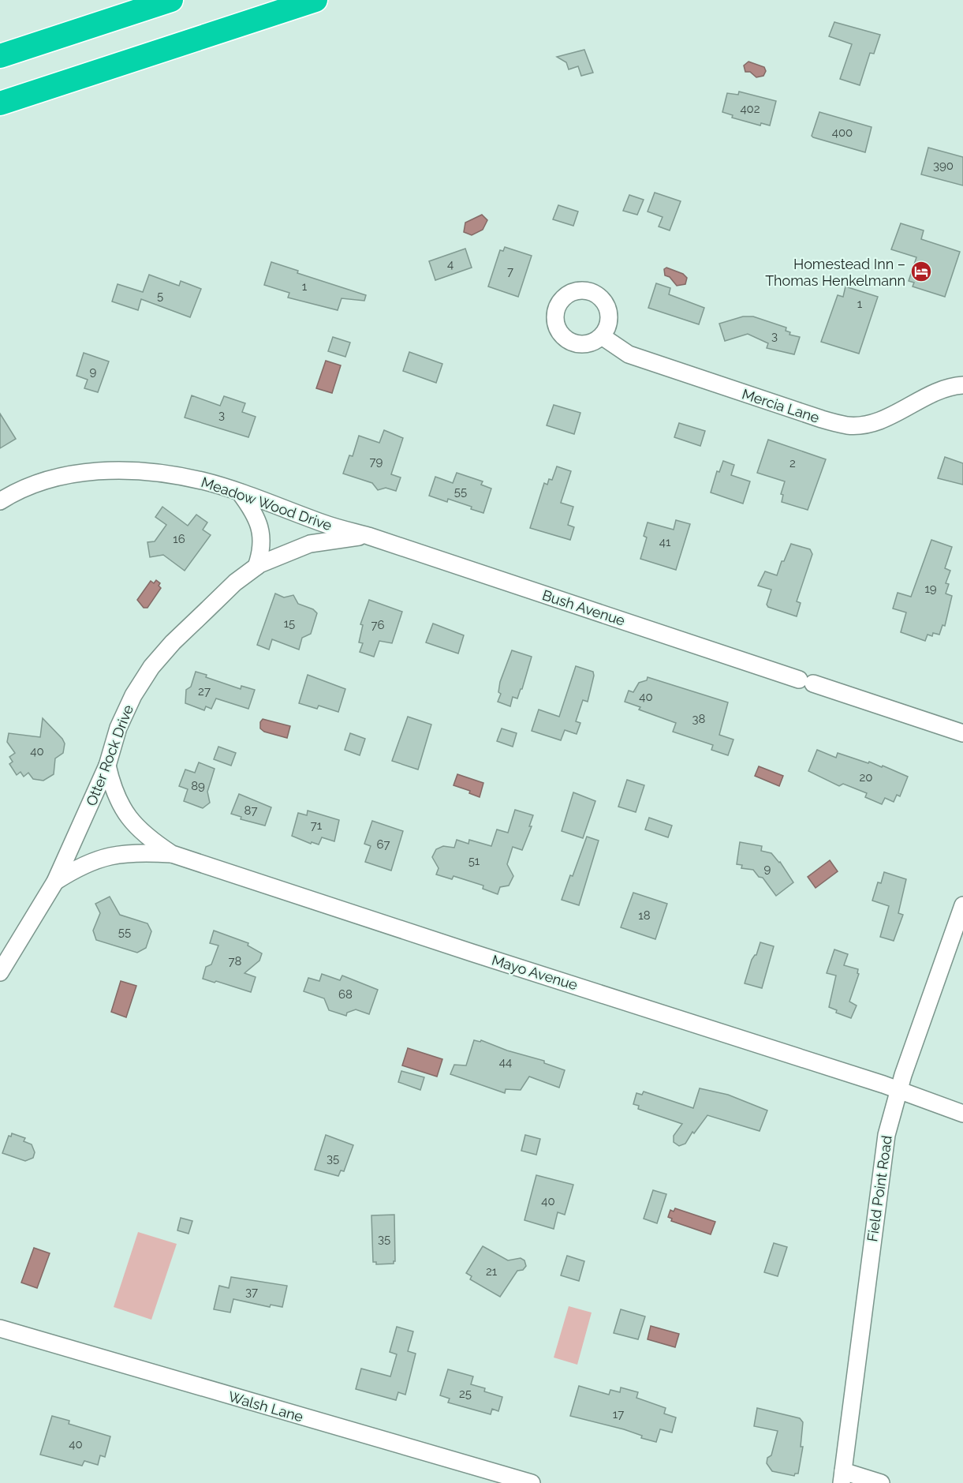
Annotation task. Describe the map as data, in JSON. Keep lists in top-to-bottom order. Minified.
{"streets":{"street":["Mercia Lane","Meadow Wood Drive","Bush Avenue","Otter Rock Drive","Mayo Avenue","Field Point Road","Walsh Lane"]},"crossings":[["Meadow Wood Drive","Bush Avenue"],["Meadow Wood Drive","Otter Rock Drive"],["Bush Avenue","Otter Rock Drive"],["Otter Rock Drive","Mayo Avenue"],["Mayo Avenue","Field Point Road"]],"places":{"hotel":["Homestead Inn – Thomas Henkelmann"]},"house_numbers":["402","400","390","4","7","1","5","1","3","9","3","79","2","55","16","41","19","15","76","27","40","38","40","20","89","87","71","67","51","9","18","55","78","68","44","35","40","35","21","37","25","17","40"]}
